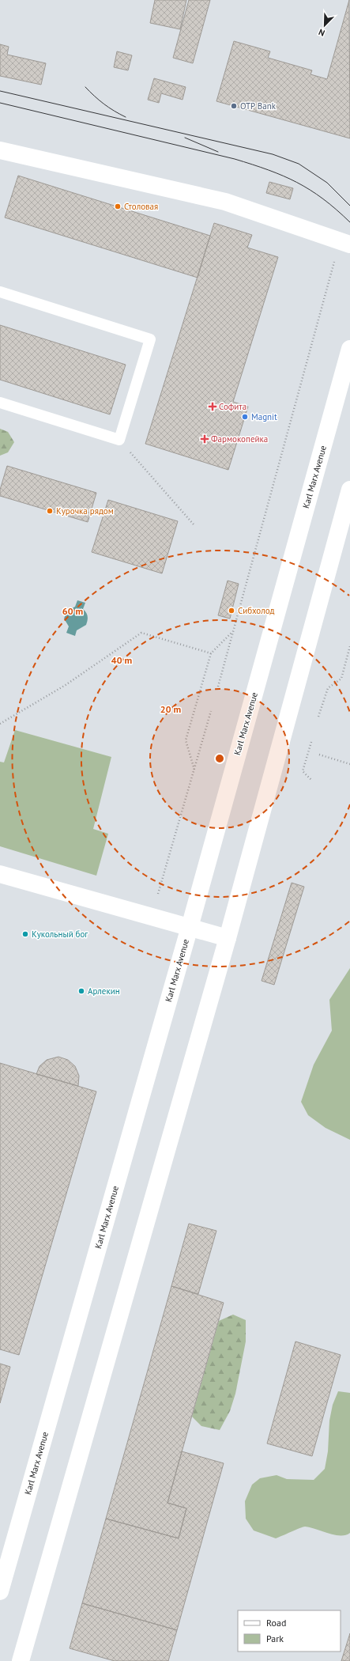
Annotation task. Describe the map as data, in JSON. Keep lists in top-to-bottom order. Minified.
{"streets":{"main road":["Karl Marx Avenue"]},"places":{"other":["OTP Bank","Столовая","Magnit","Курочка рядом","Сибхолод","Кукольный бог","Арлекин"],"health":["Софита","Фармокопейка"]},"legend":["Road","Park"],"north":"bottom left","rings":["60 m","40 m","20 m"]}
